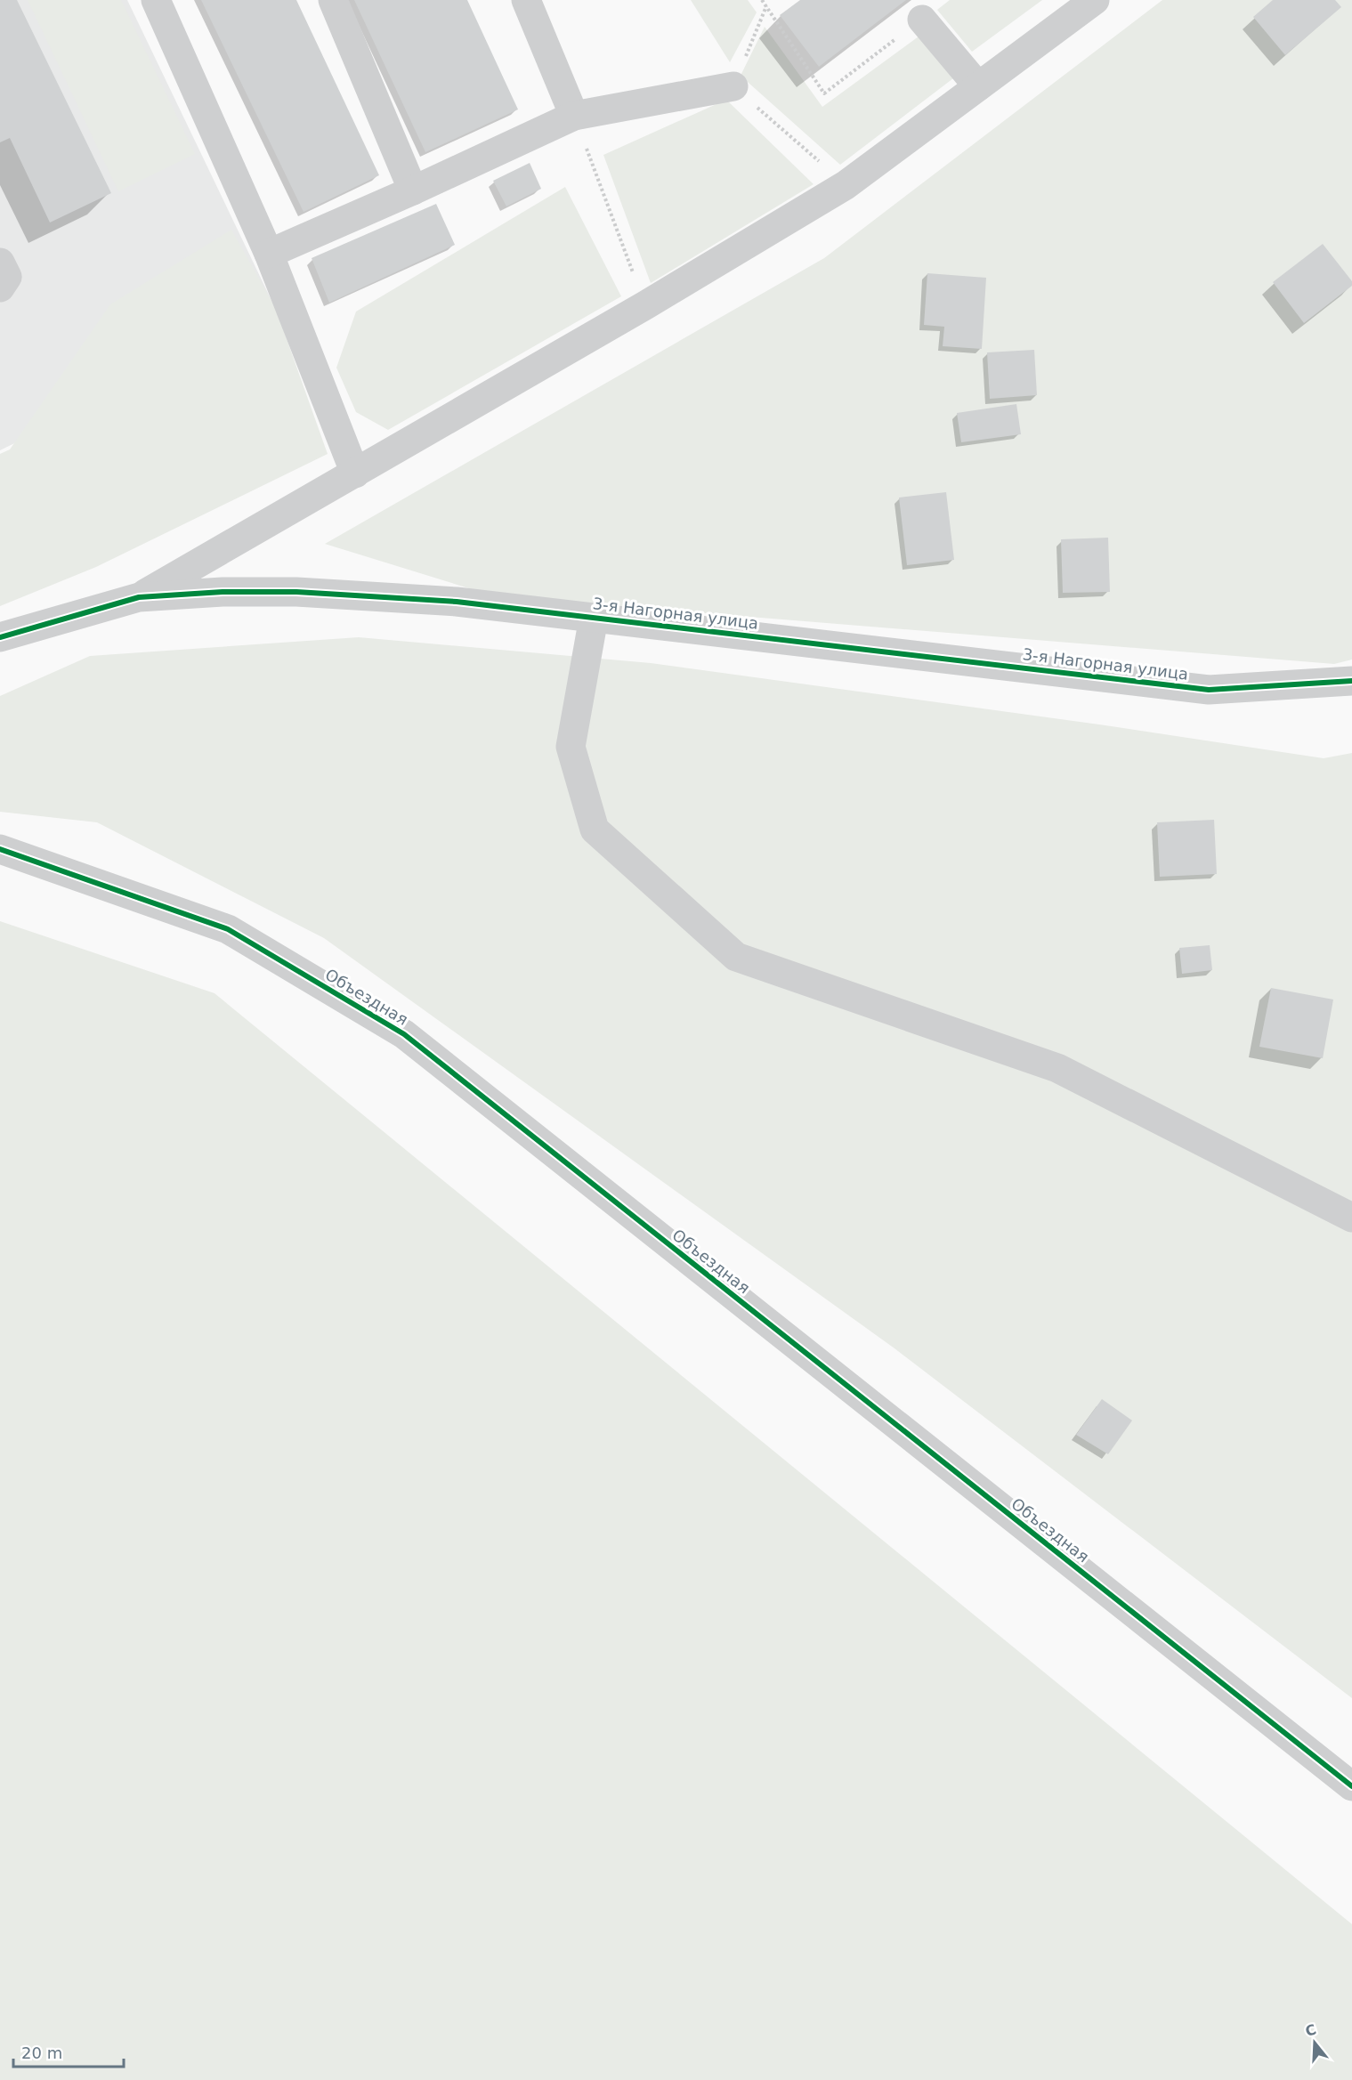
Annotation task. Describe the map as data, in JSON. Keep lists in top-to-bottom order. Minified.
{"streets":{"street":["3-я Нагорная улица","Объездная"]},"scale_bar":"20 m","north":"top"}
